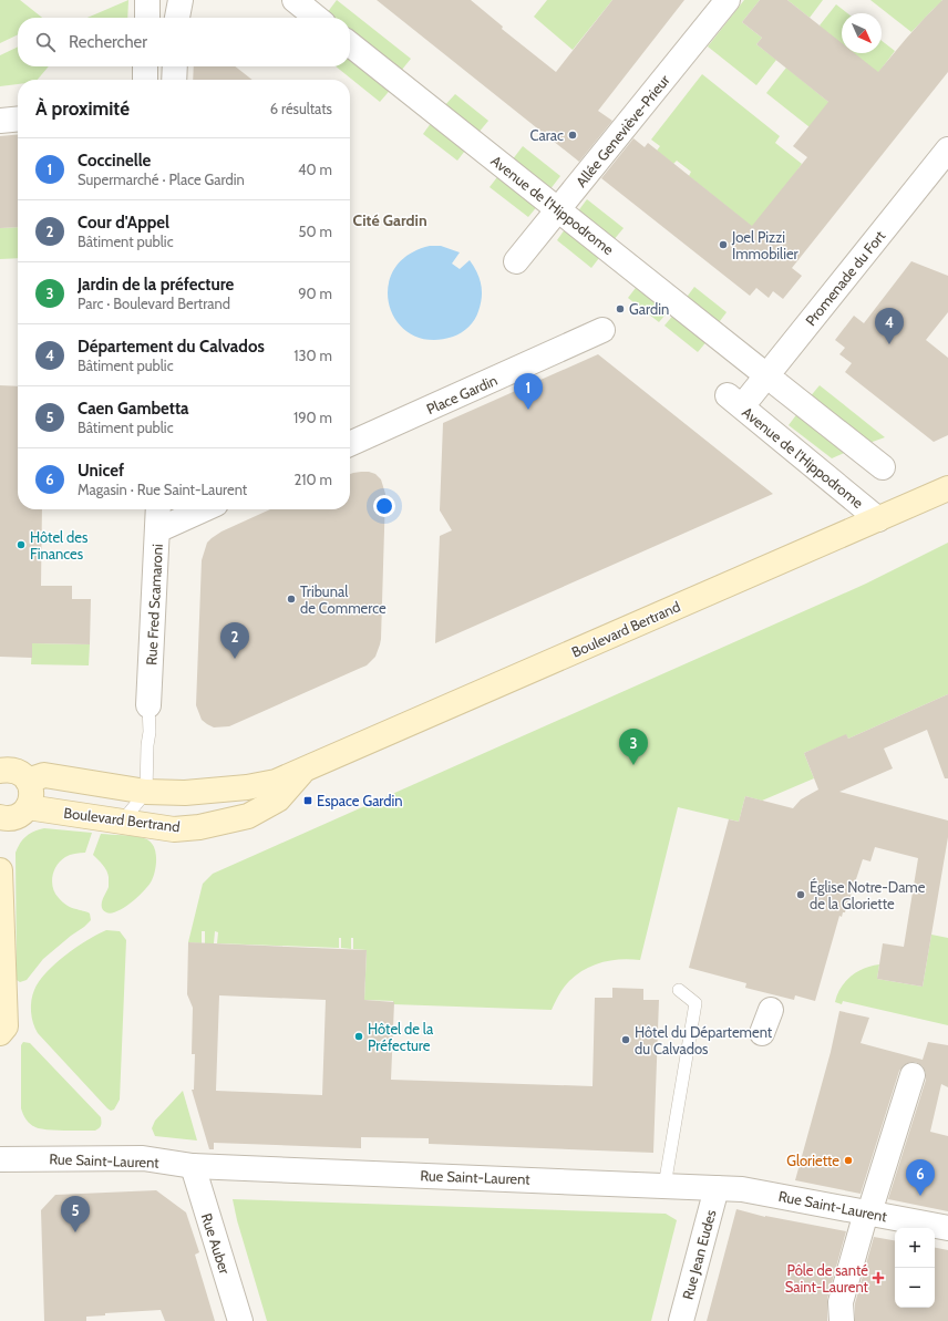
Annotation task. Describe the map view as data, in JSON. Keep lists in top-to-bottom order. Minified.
{"streets":{"main road":["Boulevard Bertrand"],"street":["Allée Geneviève-Prieur","Avenue de l'Hippodrome","Promenade du Fort","Place Gardin","Rue Fred Scamaroni","Rue Saint-Laurent","Rue Auber","Rue Jean Eudes"]},"crossings":[["Allée Geneviève-Prieur","Avenue de l'Hippodrome"],["Avenue de l'Hippodrome","Promenade du Fort"],["Avenue de l'Hippodrome","Boulevard Bertrand"],["Rue Saint-Laurent","Rue Auber"],["Rue Saint-Laurent","Rue Jean Eudes"]],"districts":["Cité Gardin"],"places":{"other":["Carac","Joel Pizzi Immobilier","Gardin","Hôtel des Finances","Tribunal de Commerce","Église Notre-Dame de la Gloriette","Hôtel de la Préfecture","Hôtel du Département du Calvados","Gloriette"],"transit":["Espace Gardin"],"health":["Pôle de santé Saint-Laurent"]},"north":"bottom right","page":{"search":"Rechercher","heading":["À proximité","6 résultats"],"list":[{"mark":"1","name":"Coccinelle","note":"Supermarché · Place Gardin","value":"40 m"},{"mark":"2","name":"Cour d'Appel","note":"Bâtiment public","value":"50 m"},{"mark":"3","name":"Jardin de la préfecture","note":"Parc · Boulevard Bertrand","value":"90 m"},{"mark":"4","name":"Département du Calvados","note":"Bâtiment public","value":"130 m"},{"mark":"5","name":"Caen Gambetta","note":"Bâtiment public","value":"190 m"},{"mark":"6","name":"Unicef","note":"Magasin · Rue Saint-Laurent","value":"210 m"}],"pins":["4","1","2","3","6","5"],"map_buttons":["+","−"]}}
